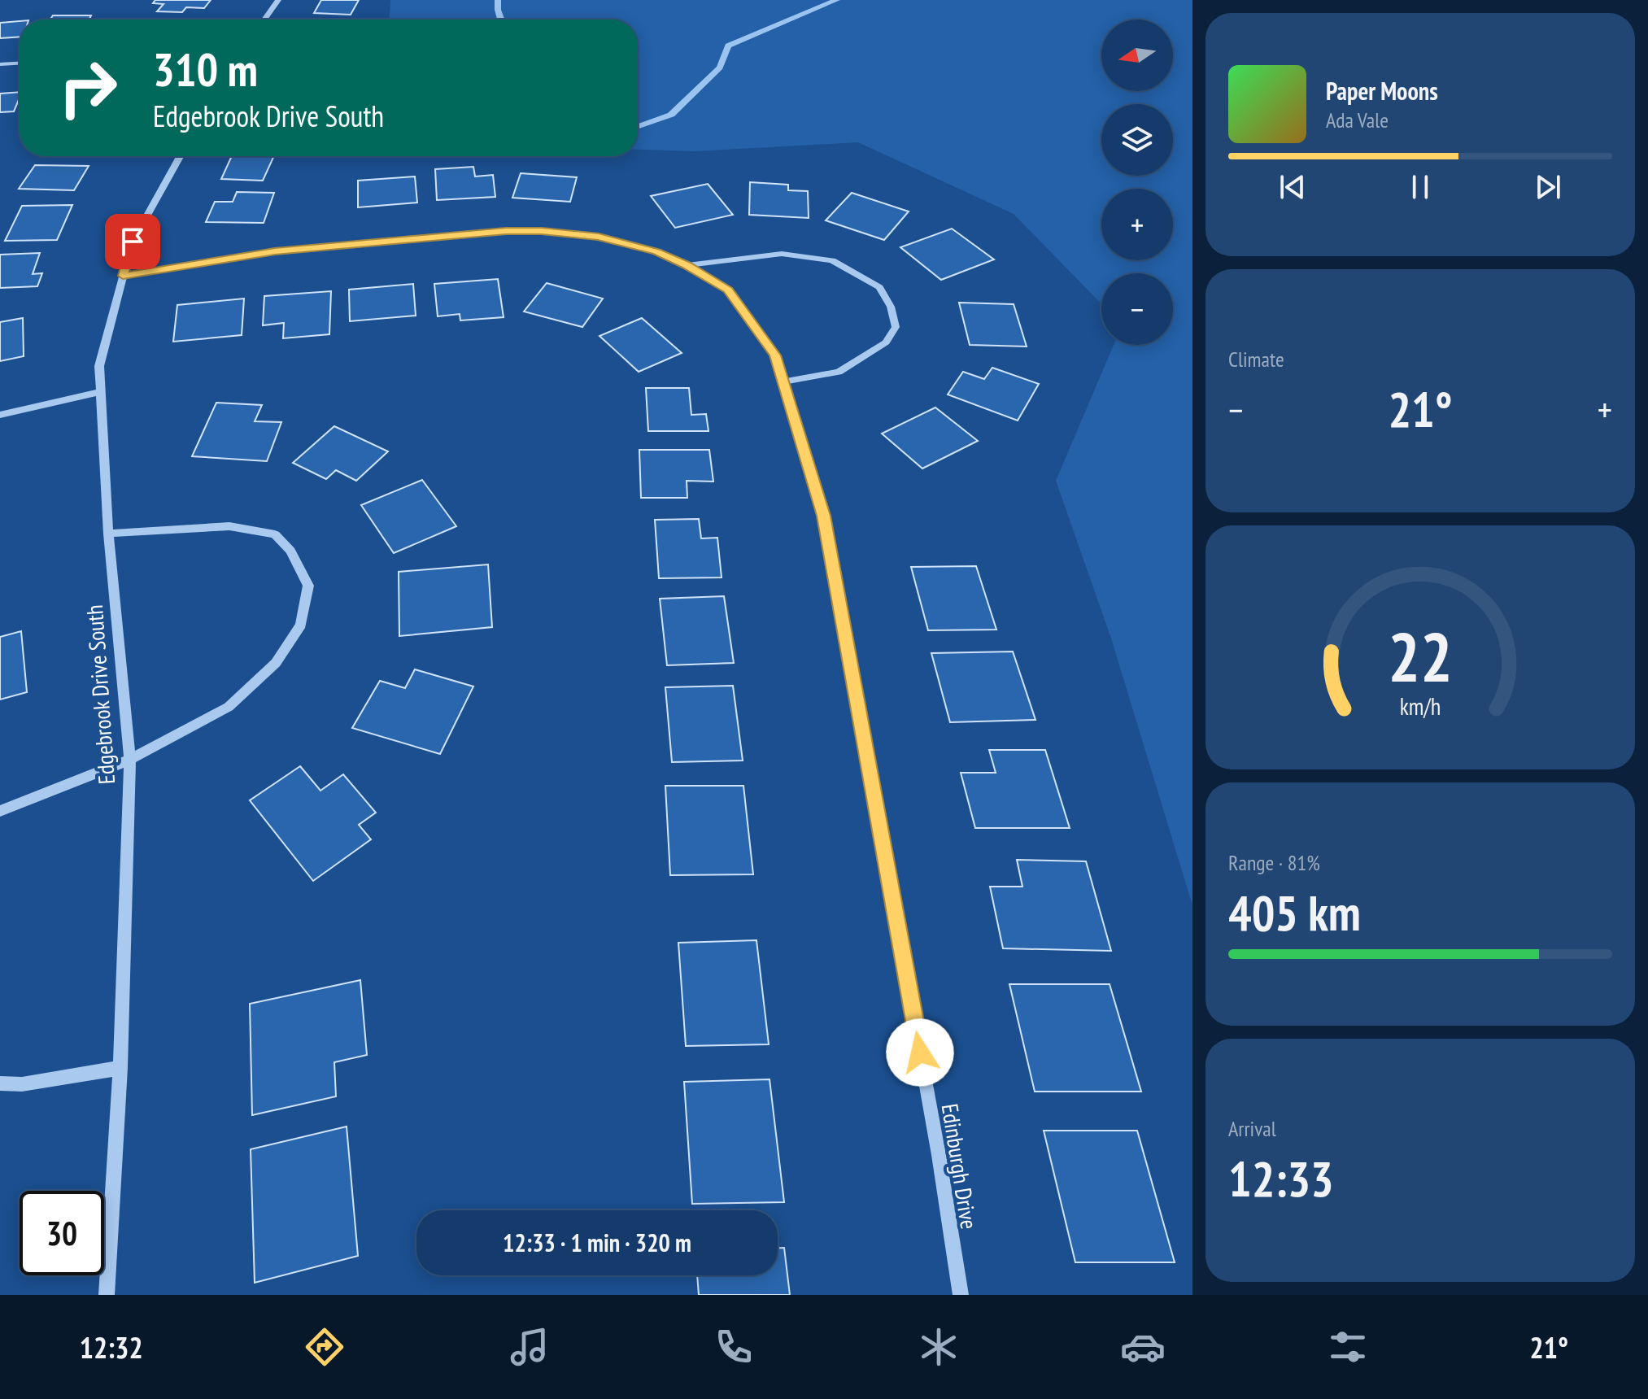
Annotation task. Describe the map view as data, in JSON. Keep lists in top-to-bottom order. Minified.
{"streets":{"street":["Edgebrook Drive South","Edinburgh Drive"]},"crossings":[["Edgebrook Drive South","Edinburgh Drive"]],"north":"left","page":{"map_buttons":["+","−"],"turn":["310 m","Edgebrook Drive South"],"song":["Paper Moons","Ada Vale"],"tile":["Climate",["Range · 81%","405 km"],["Arrival","12:33"]],"heat":["−","21°","+"],"limit":"30","trip":"12:33 · 1 min · 320 m","tabs":["12:32","21°"],"gauge":["22","km/h"]}}
